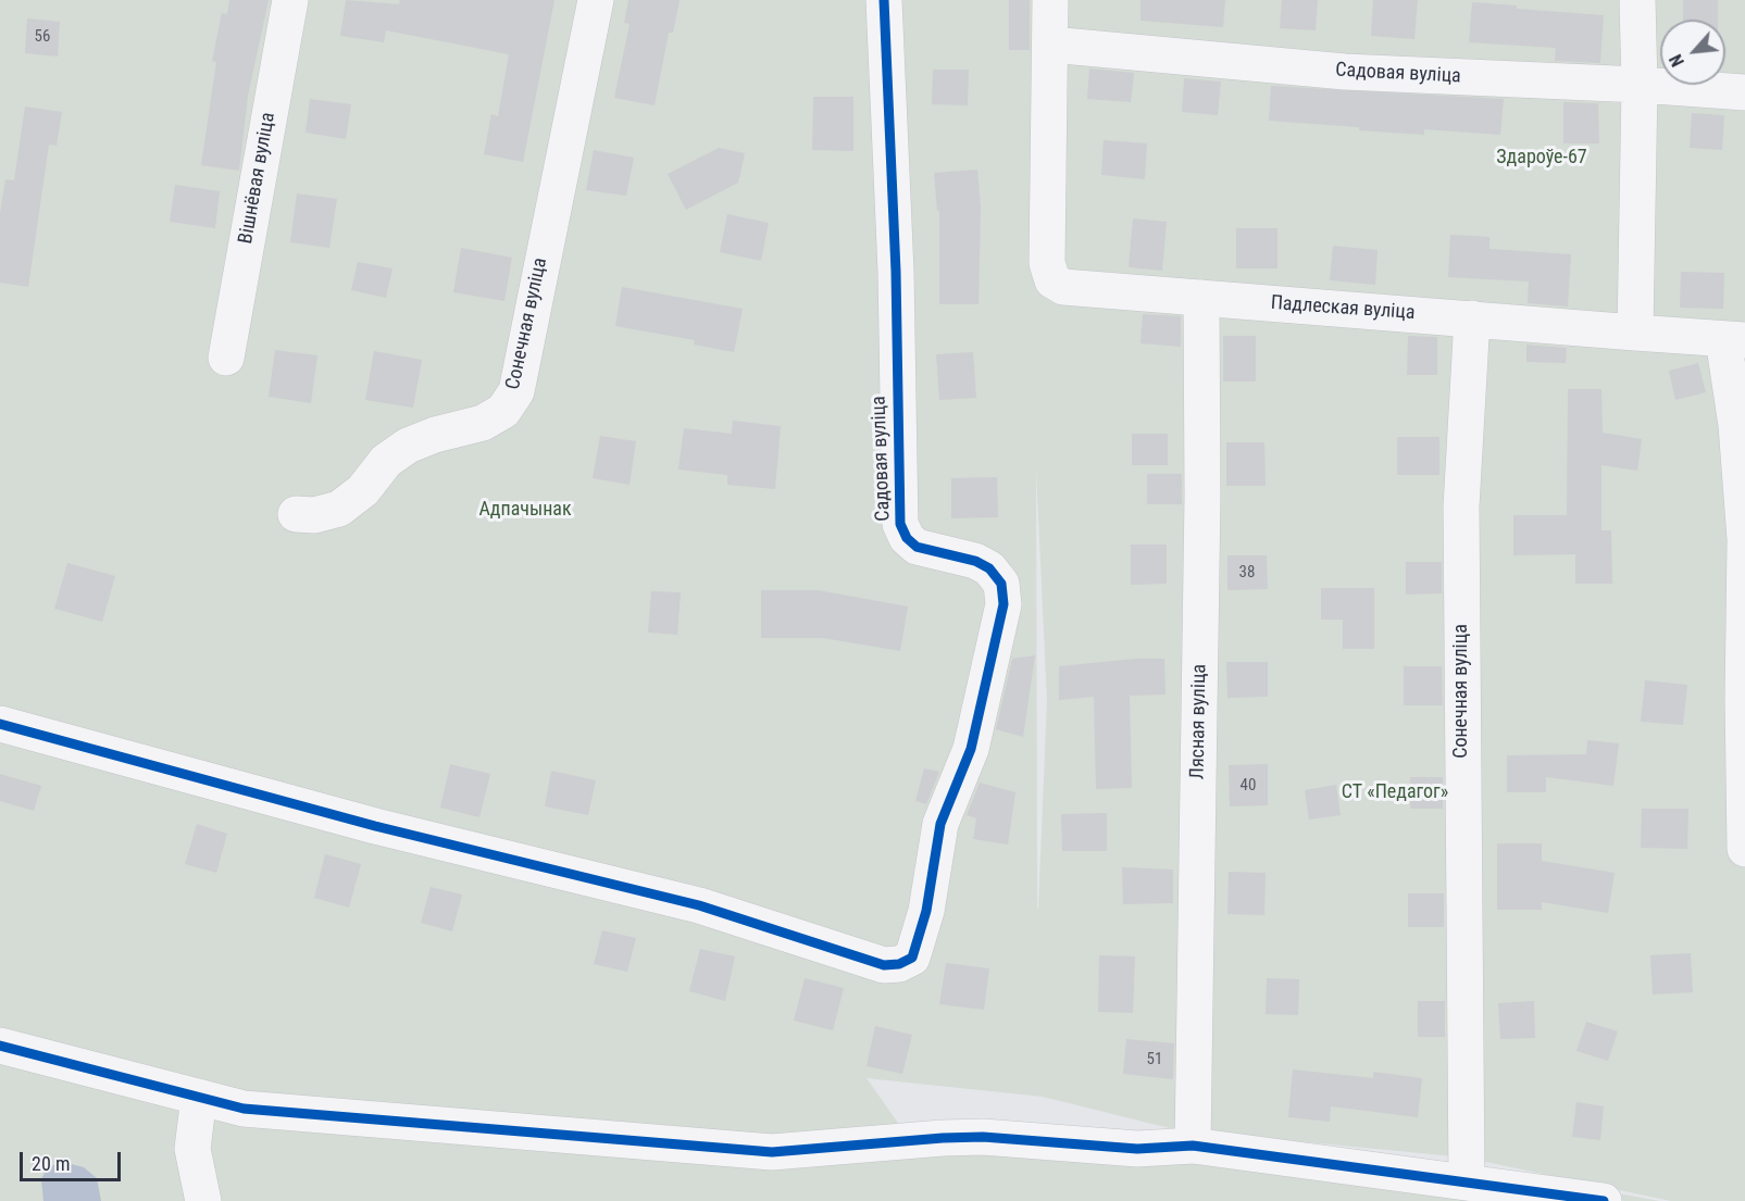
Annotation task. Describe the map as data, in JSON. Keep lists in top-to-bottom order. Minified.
{"streets":{"street":["Садовая вуліца","Вішнёвая вуліца","Падлеская вуліца","Сонечная вуліца","Лясная вуліца"]},"crossings":[["Садовая вуліца","Падлеская вуліца"],["Падлеская вуліца","Сонечная вуліца"],["Падлеская вуліца","Лясная вуліца"]],"parks":["Здароўе-67","Адпачынак","СТ «Педагог»"],"house_numbers":["56","38","40","51"],"scale_bar":"20 m","north":"bottom left"}
